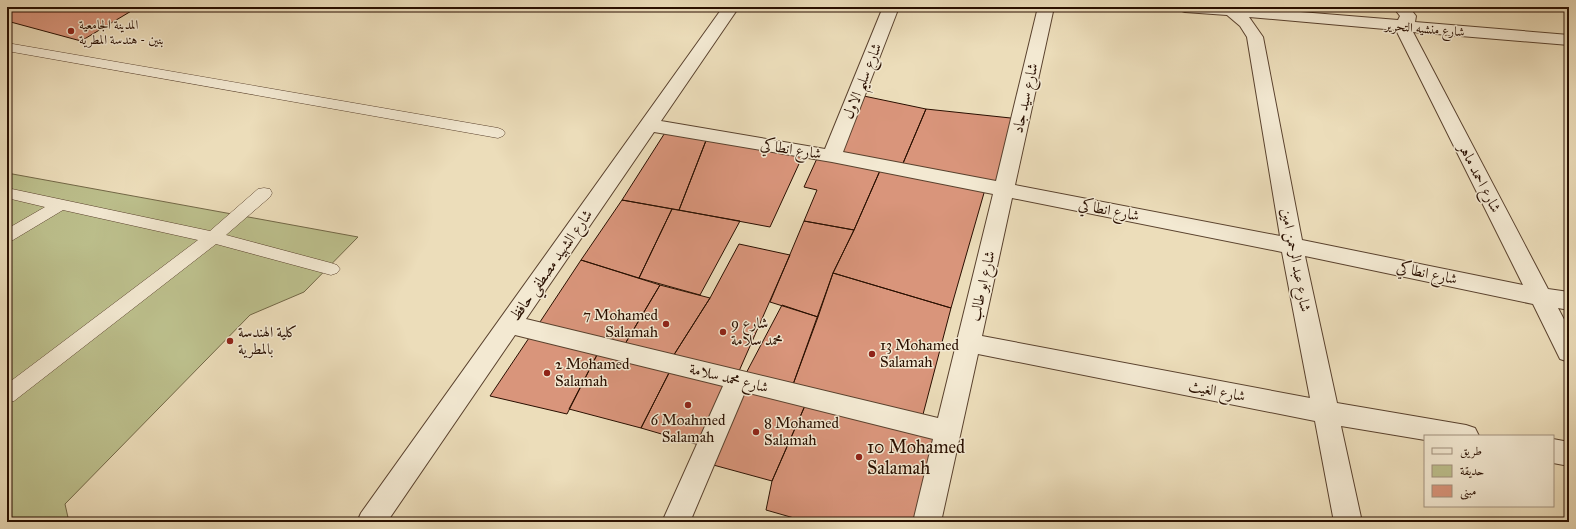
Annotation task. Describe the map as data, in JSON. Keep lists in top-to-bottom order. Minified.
{"streets":{"street":["شارع منشيه التحرير","شارع سليم الاول","شارع سيد جاد","شارع انطاكي","شارع احمد ماهر","شارع عبد الرحمن امين","شارع الشهيد مصطفي حافظ","شارع ابو طالب","شارع محمد سلامة","شارع الغيث"]},"crossings":[["شارع منشيه التحرير","شارع احمد ماهر"],["شارع منشيه التحرير","شارع عبد الرحمن امين"],["شارع سليم الاول","شارع انطاكي"],["شارع سيد جاد","شارع انطاكي"],["شارع سيد جاد","شارع ابو طالب"],["شارع انطاكي","شارع احمد ماهر"],["شارع انطاكي","شارع عبد الرحمن امين"],["شارع انطاكي","شارع الشهيد مصطفي حافظ"],["شارع انطاكي","شارع ابو طالب"],["شارع عبد الرحمن امين","شارع الغيث"],["شارع الشهيد مصطفي حافظ","شارع محمد سلامة"],["شارع ابو طالب","شارع محمد سلامة"],["شارع ابو طالب","شارع الغيث"]],"places":["المدينة الجامعية بنين - هندسة المطرية","7 Mohamed Salamah","9 شارع محمد سلامة","كلية الهندسة بالمطرية","13 Mohamed Salamah","2 Mohamed Salamah","6 Moahmed Salamah","8 Mohamed Salamah","10 Mohamed Salamah"],"legend":["طريق","حديقة","مبنى"]}
